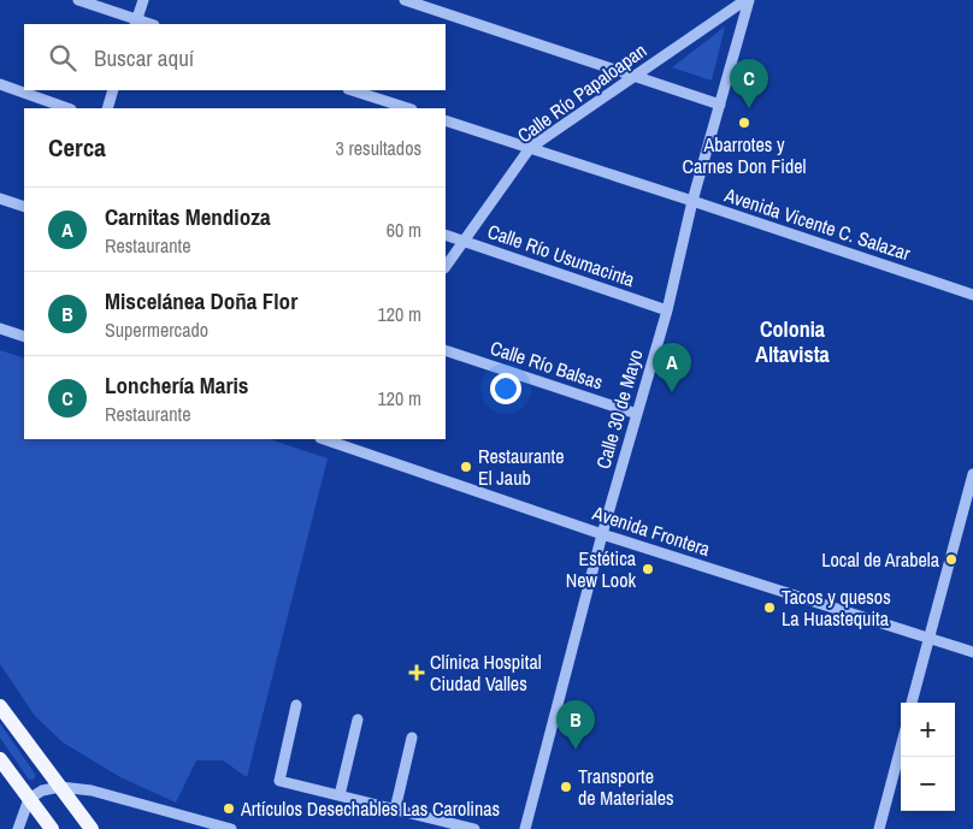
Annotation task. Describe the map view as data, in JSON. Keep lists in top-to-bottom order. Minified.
{"streets":{"street":["Calle Río Papaloapan","Avenida Vicente C. Salazar","Calle Río Usumacinta","Calle Río Balsas","Calle 30 de Mayo","Avenida Frontera"]},"crossings":[["Calle Río Papaloapan","Avenida Vicente C. Salazar"],["Calle Río Papaloapan","Calle Río Usumacinta"],["Calle Río Papaloapan","Calle 30 de Mayo"],["Avenida Vicente C. Salazar","Calle 30 de Mayo"],["Calle Río Usumacinta","Calle 30 de Mayo"],["Calle Río Balsas","Calle 30 de Mayo"],["Calle 30 de Mayo","Avenida Frontera"]],"districts":["Colonia Altavista"],"places":{"other":["Abarrotes y Carnes Don Fidel","Restaurante El Jaub","Local de Arabela","Estética New Look","Tacos y quesos La Huastequita","Transporte de Materiales","Artículos Desechables Las Carolinas"],"health":["Clínica Hospital Ciudad Valles"]},"page":{"search":"Buscar aquí","pins":["C","A","B"],"heading":["Cerca","3 resultados"],"list":[{"mark":"A","name":"Carnitas Mendioza","note":"Restaurante","value":"60 m"},{"mark":"B","name":"Miscelánea Doña Flor","note":"Supermercado","value":"120 m"},{"mark":"C","name":"Lonchería Maris","note":"Restaurante","value":"120 m"}],"map_buttons":["+","−"]}}
